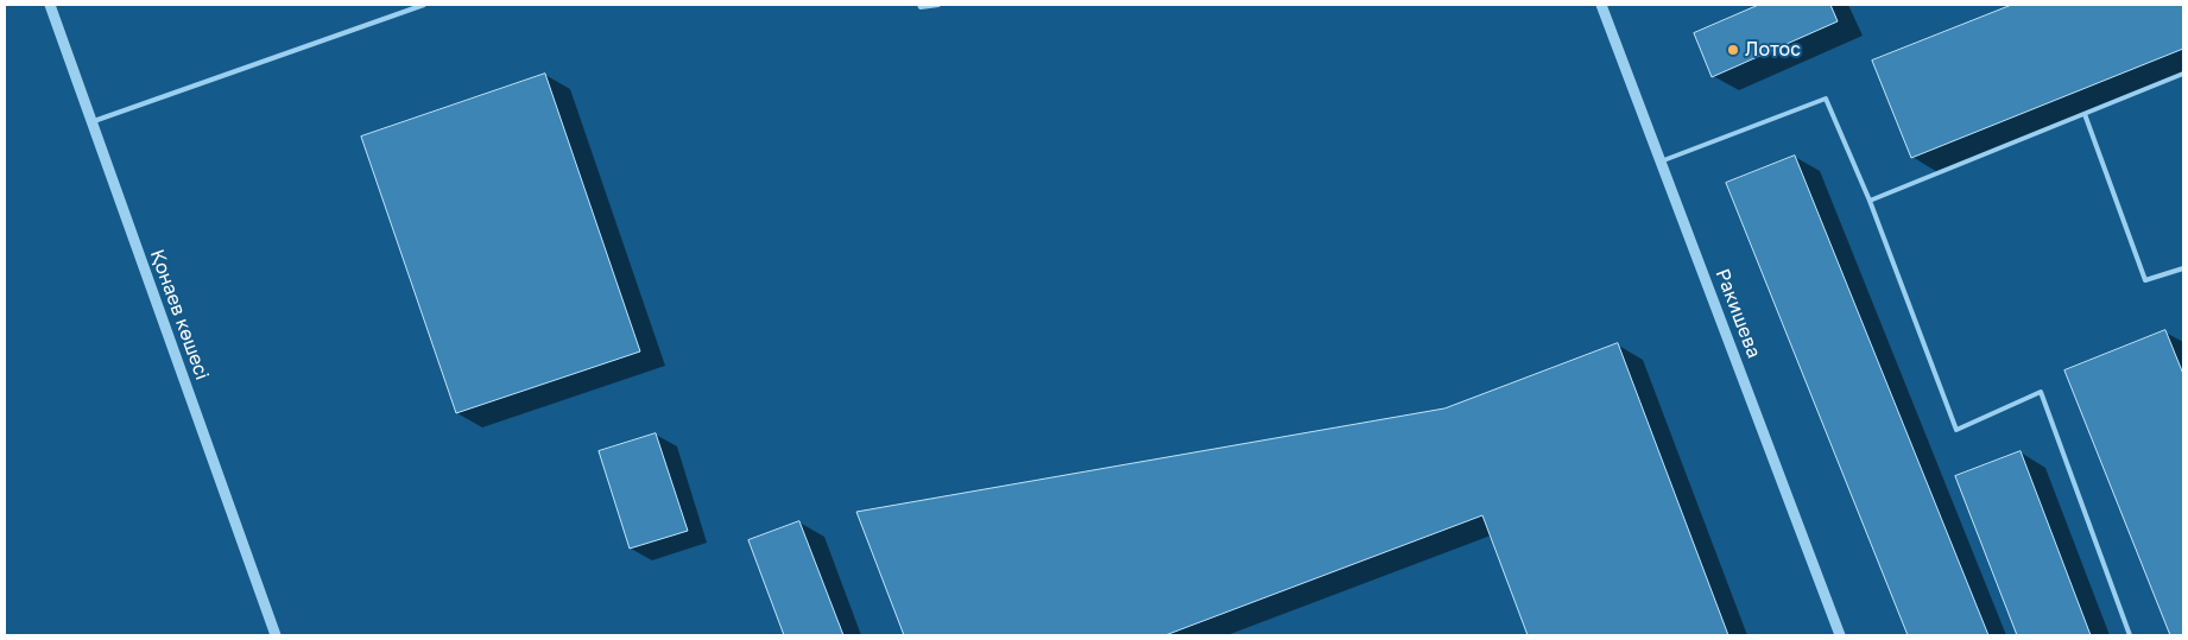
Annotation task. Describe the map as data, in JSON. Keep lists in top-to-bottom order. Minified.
{"streets":{"street":["Ракишева","Қонаев көшесі"]},"places":["Лотос"]}
